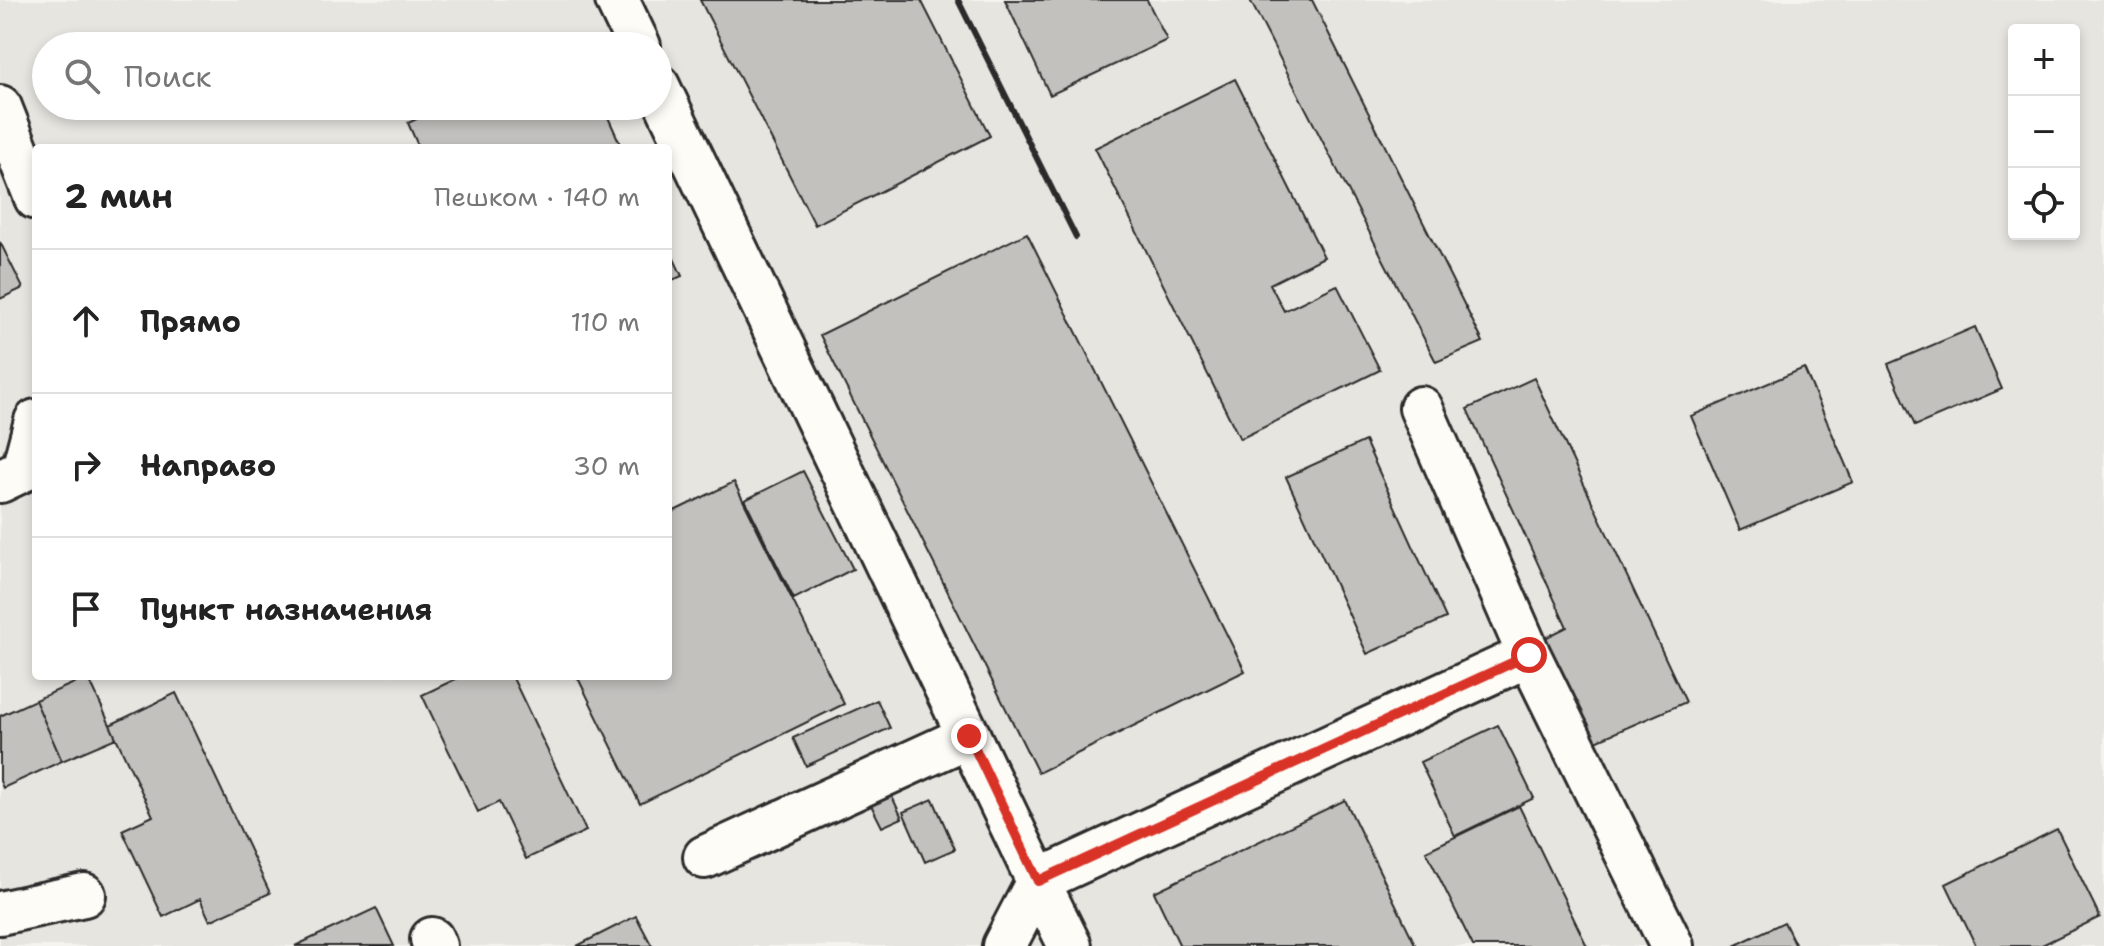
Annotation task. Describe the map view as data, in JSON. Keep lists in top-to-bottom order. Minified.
{"page":{"map_buttons":["+","−"],"search":"Поиск","heading":["2 мин","Пешком · 140 m"],"list":[["Прямо","110 m"],["Направо","30 m"],"Пункт назначения"]}}
